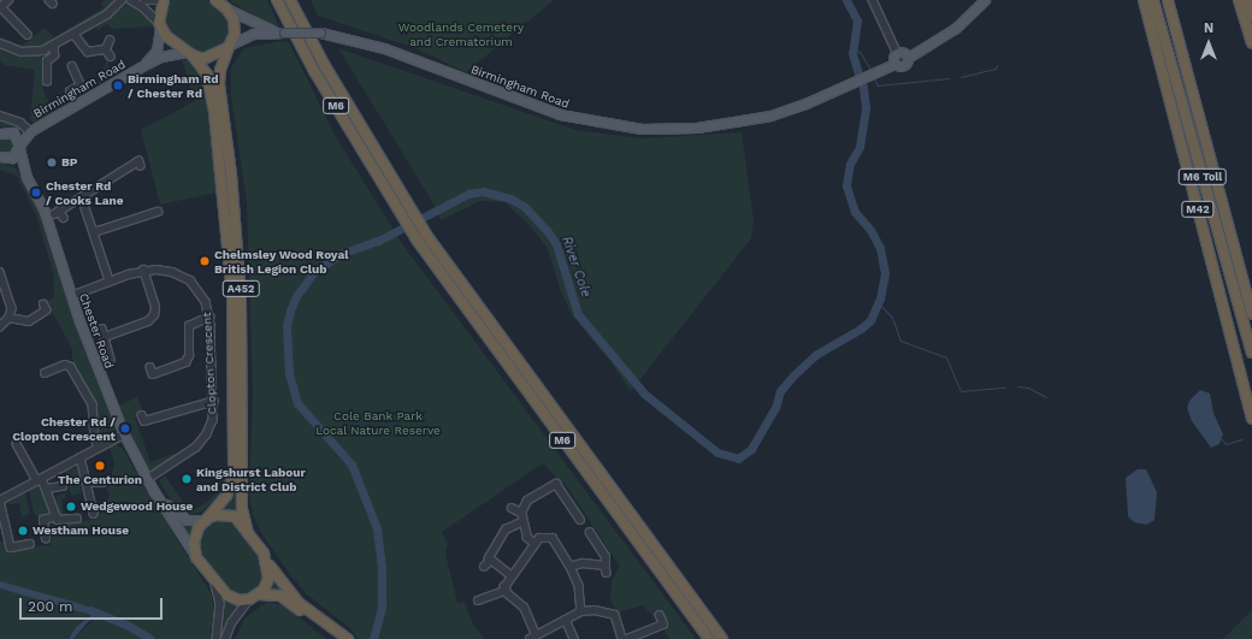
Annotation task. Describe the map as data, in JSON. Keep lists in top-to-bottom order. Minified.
{"streets":{"highway":["M6","M6 Toll","M42","A452"],"main road":["Birmingham Road","Chester Road"],"street":["Clopton Crescent"]},"crossings":[["Birmingham Road","A452"],["Birmingham Road","Chester Road"],["A452","Chester Road"],["Chester Road","Clopton Crescent"]],"water":["River Cole"],"parks":["Woodlands Cemetery and Crematorium","Cole Bank Park Local Nature Reserve"],"places":["Birmingham Rd / Chester Rd","BP","Chester Rd / Cooks Lane","Chelmsley Wood Royal British Legion Club","Chester Rd / Clopton Crescent","The Centurion","Kingshurst Labour and District Club","Wedgewood House","Westham House"],"scale_bar":"200 m","north":"top"}
